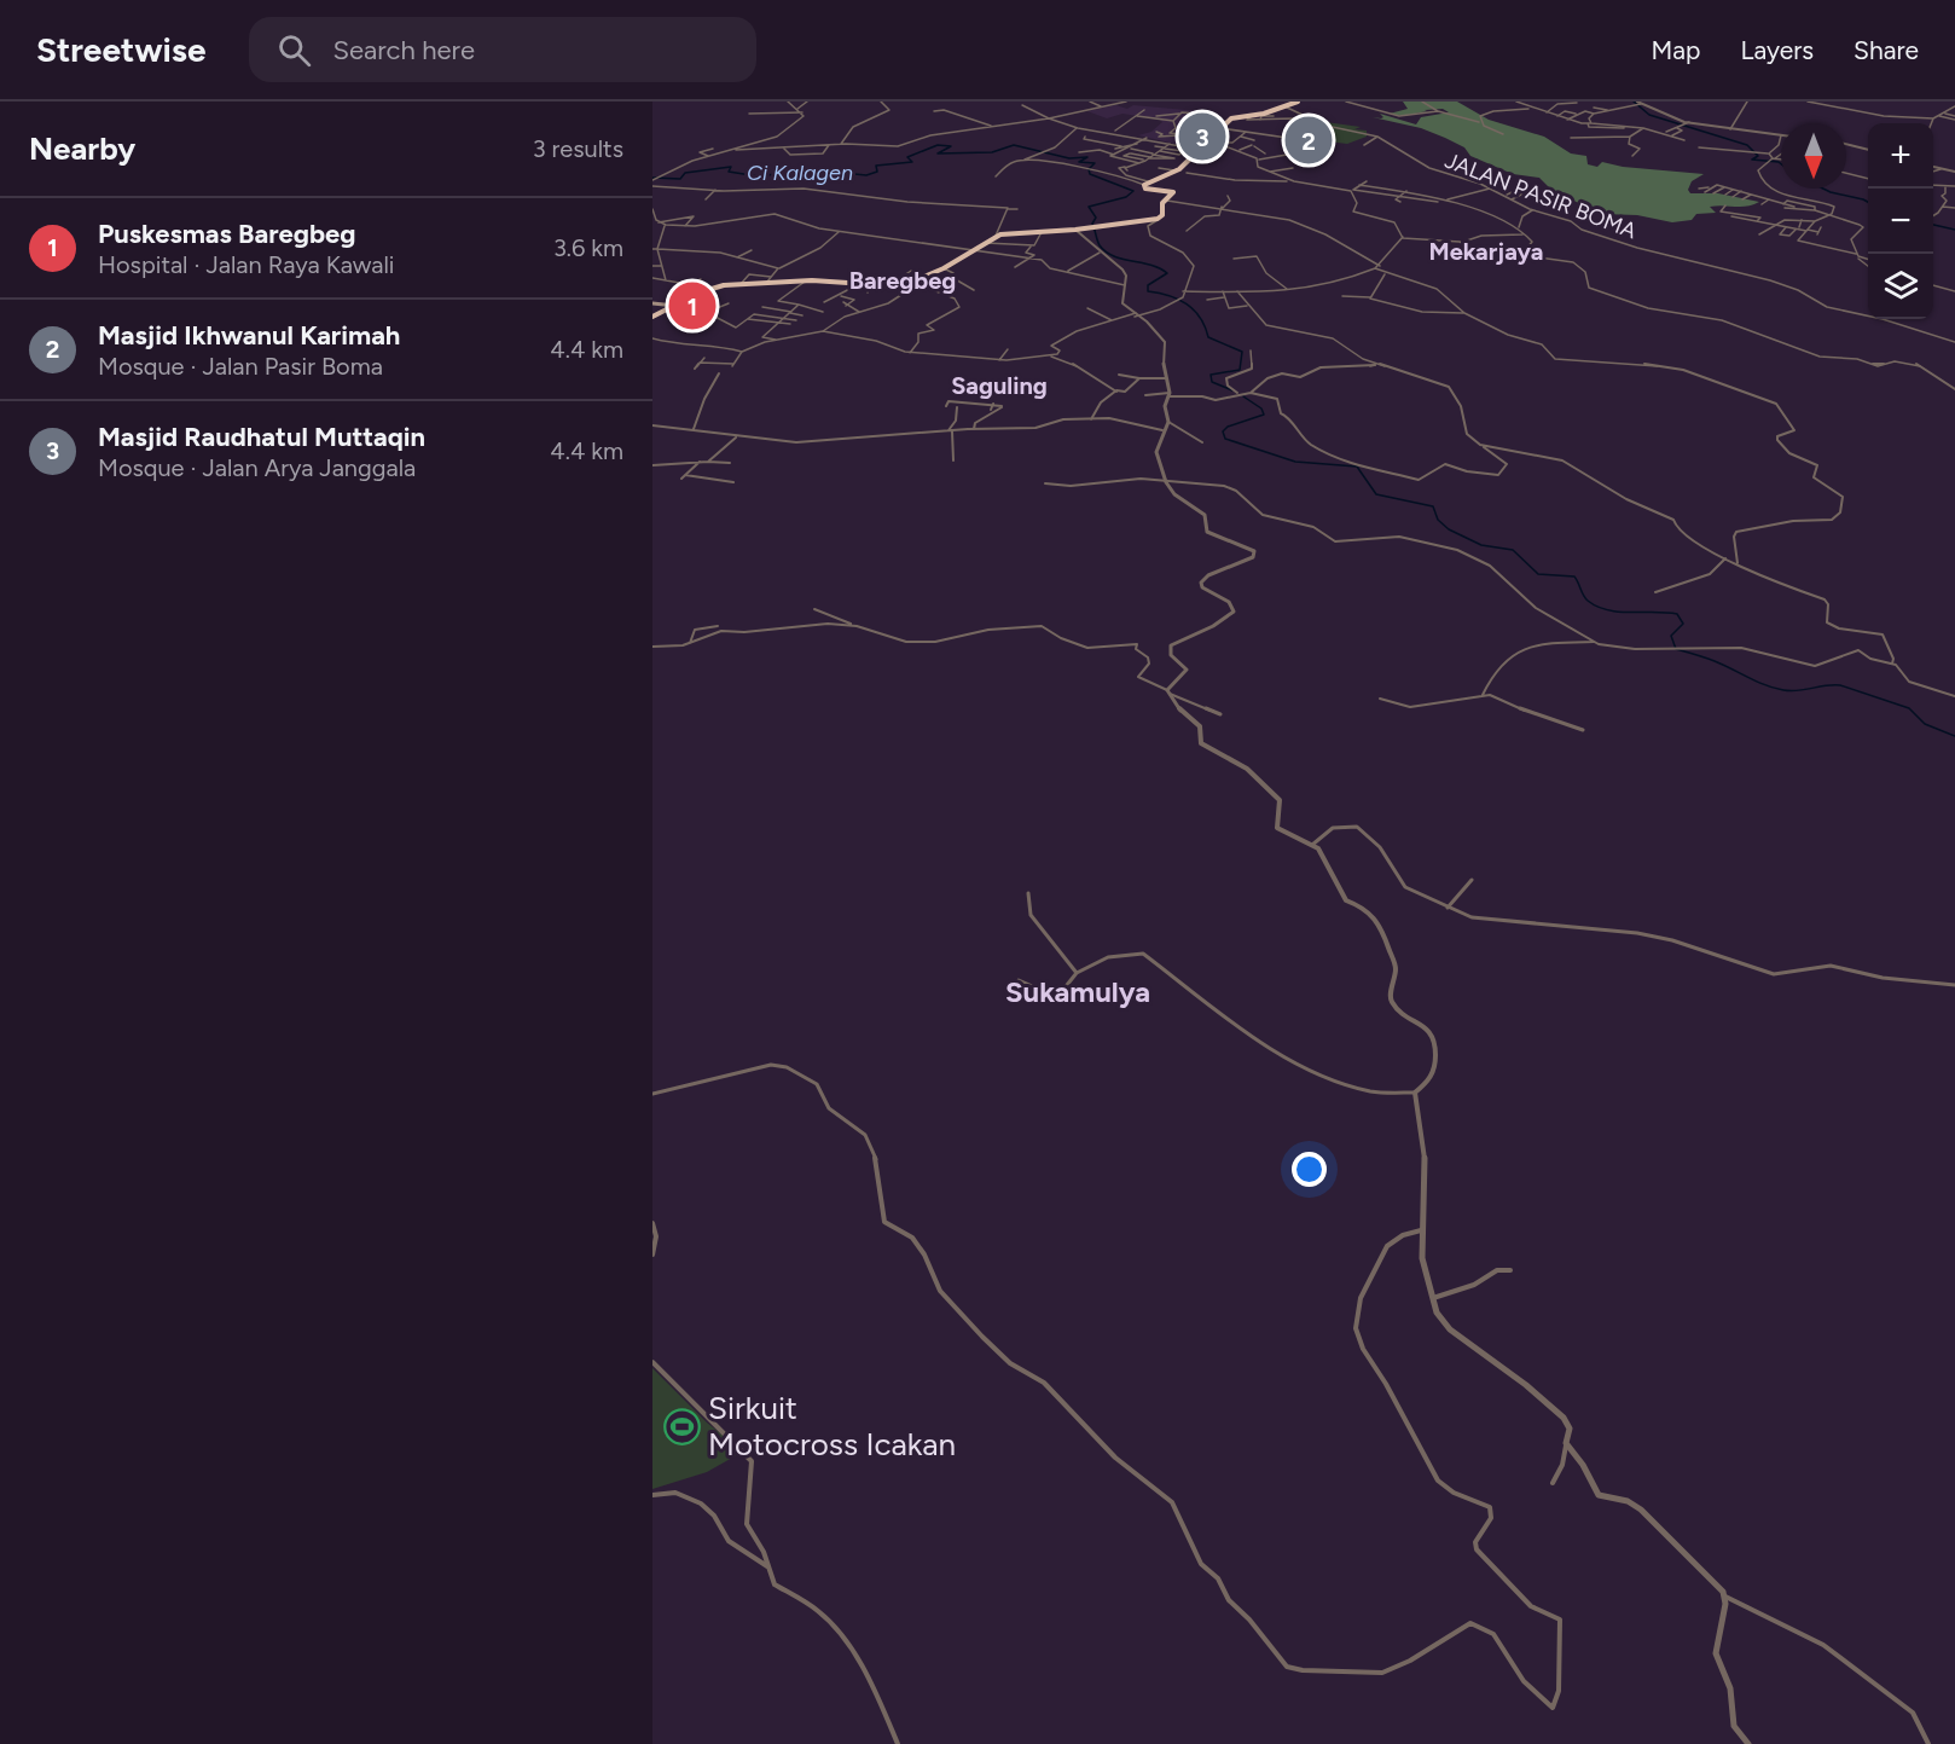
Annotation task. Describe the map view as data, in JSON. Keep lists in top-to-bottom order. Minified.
{"streets":{"street":["JALAN PASIR BOMA"]},"districts":["Mekarjaya","Baregbeg","Saguling","Sukamulya"],"water":["Ci Kalagen"],"places":{"sports":["Sirkuit Motocross Icakan"]},"north":"bottom","page":{"header":"Streetwise","search":"Search here","nav":["Map","Layers","Share"],"heading":["Nearby","3 results"],"pins":["3","2","1"],"map_buttons":["+","−"],"list":[{"mark":"1","name":"Puskesmas Baregbeg","note":"Hospital · Jalan Raya Kawali","value":"3.6 km"},{"mark":"2","name":"Masjid Ikhwanul Karimah","note":"Mosque · Jalan Pasir Boma","value":"4.4 km"},{"mark":"3","name":"Masjid Raudhatul Muttaqin","note":"Mosque · Jalan Arya Janggala","value":"4.4 km"}]}}
